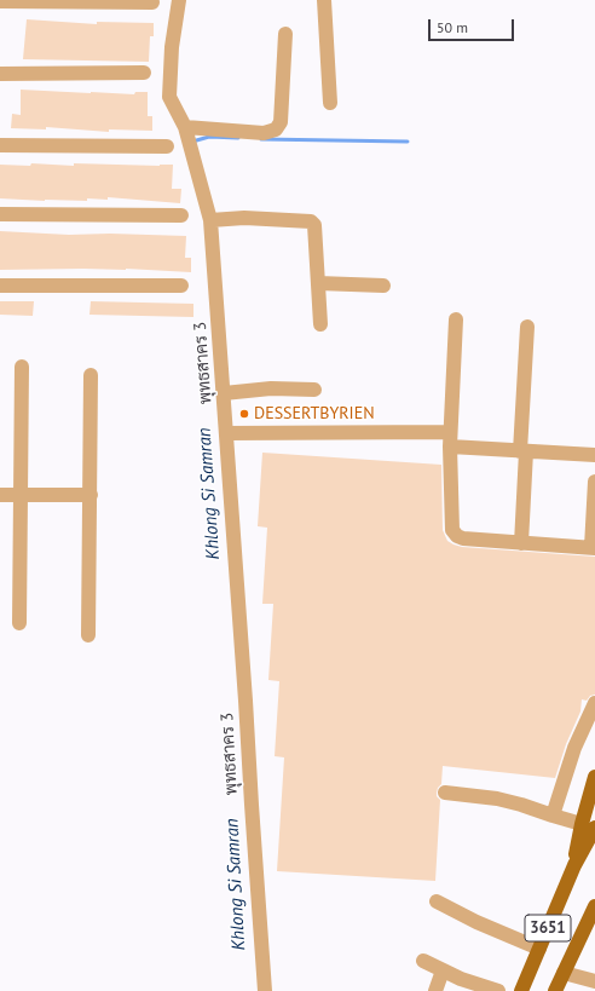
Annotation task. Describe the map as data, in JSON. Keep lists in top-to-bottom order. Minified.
{"streets":{"main road":["3651"],"street":["พุทธสาคร 3"]},"water":["Khlong Si Samran"],"places":["DESSERTBYRIEN"],"scale_bar":"50 m"}
